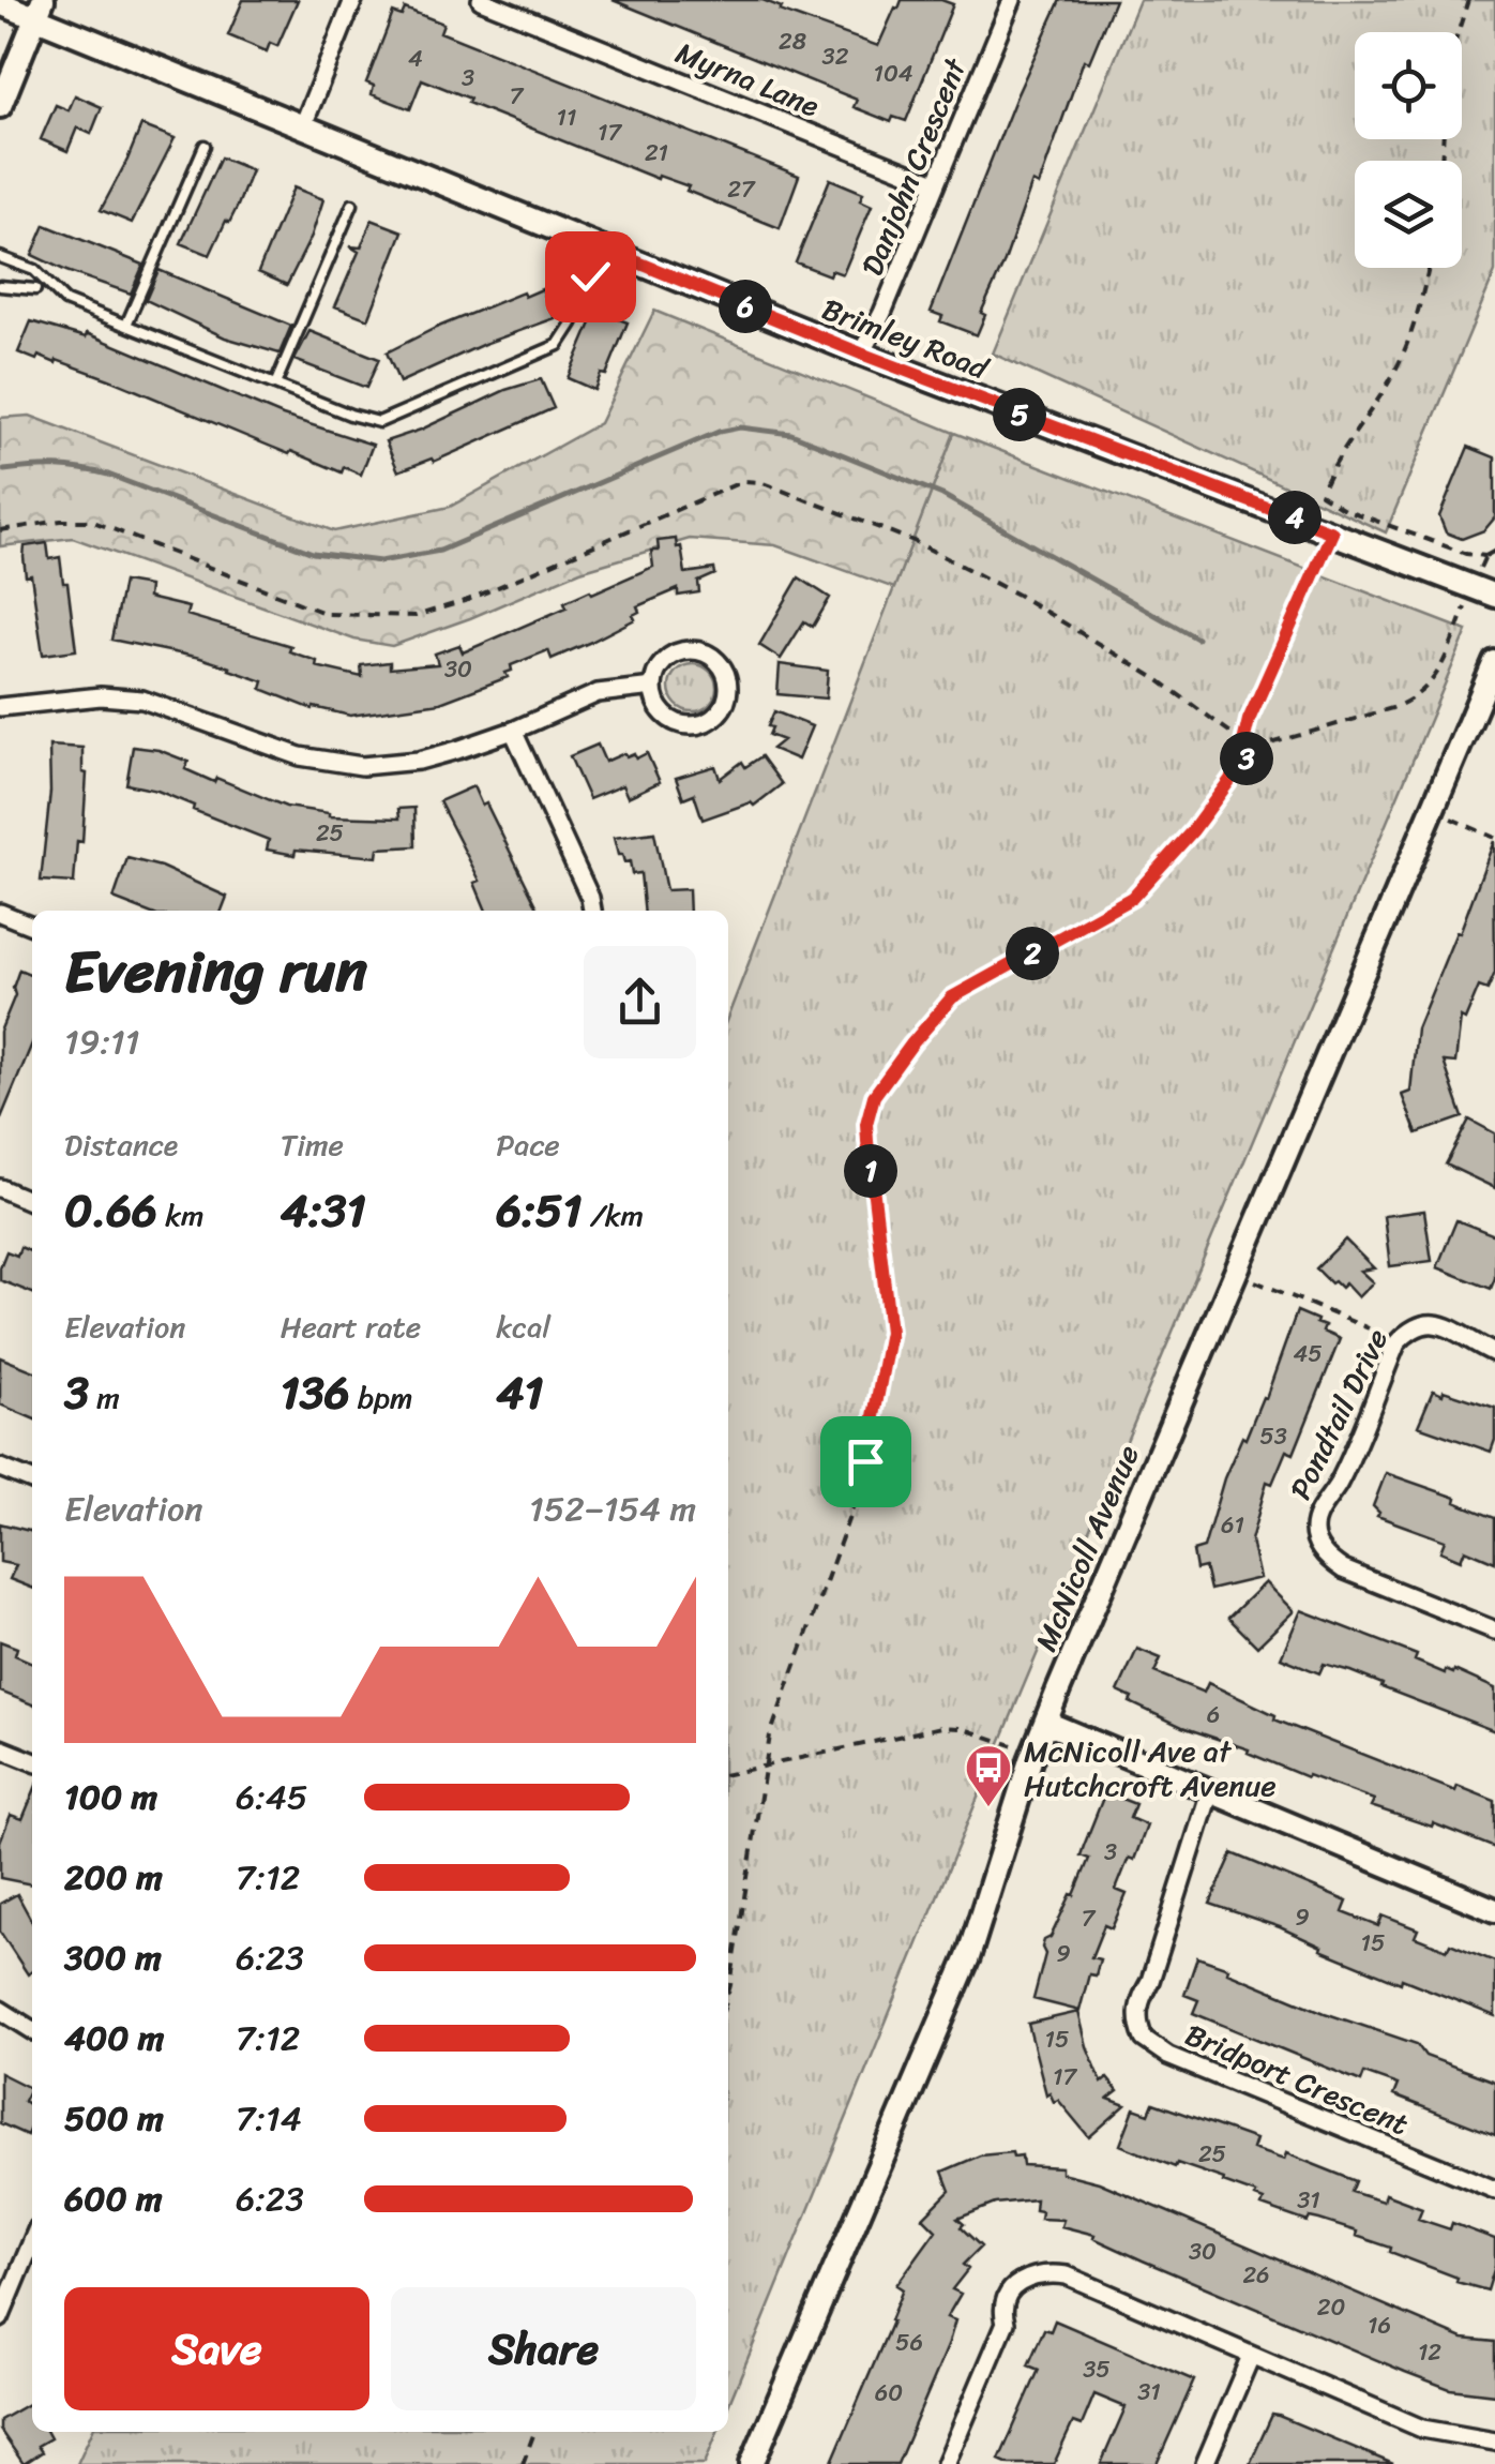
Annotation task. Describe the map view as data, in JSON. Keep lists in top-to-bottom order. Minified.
{"streets":{"main road":["Brimley Road","McNicoll Avenue"],"street":["Myrna Lane","Danjohn Crescent","Pondtail Drive","Bridport Crescent"]},"crossings":[["Myrna Lane","Danjohn Crescent"],["Danjohn Crescent","Brimley Road"]],"places":{"bus stop":["McNicoll Ave at Hutchcroft Avenue"]},"house_numbers":["28","32","4","104","3","7","11","17","21","27","30","25","45","53","61","6","3","9","7","15","9","15","17","25","31","30","26","20","16","56","12","35","31","60"],"page":{"pins":["6","5","4","3","2","1"],"heading":["Evening run","19:11"],"stats":[["Distance","0.66 km"],["Time","4:31"],["Pace","6:51 /km"],["Elevation","3 m"],["Heart rate","136 bpm"],["kcal","41"]],"chart":["Elevation","152–154 m"],"list":[{"name":"100 m","note":"6:45"},{"name":"200 m","note":"7:12"},{"name":"300 m","note":"6:23"},{"name":"400 m","note":"7:12"},{"name":"500 m","note":"7:14"},{"name":"600 m","note":"6:23"}],"buttons":["Save","Share"]}}
